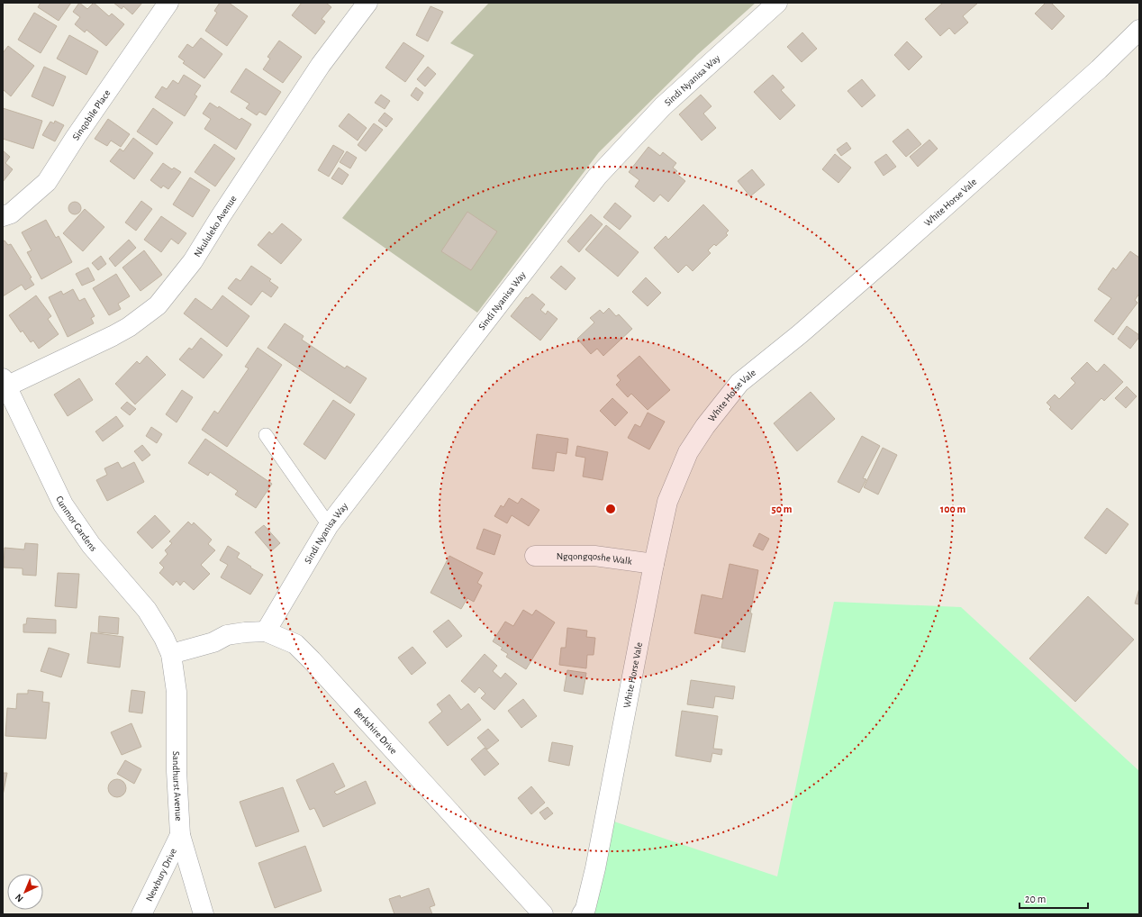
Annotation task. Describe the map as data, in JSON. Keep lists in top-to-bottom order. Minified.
{"streets":{"street":["Sindi Nyanisa Way","Sinqobile Place","White Horse Vale","Nkululeko Avenue","Cunmor Gardens","Ngqongqoshe Walk","Berkshire Drive","Sandhurst Avenue","Newbury Drive"]},"crossings":[["Sindi Nyanisa Way","Berkshire Drive"],["White Horse Vale","Ngqongqoshe Walk"],["Nkululeko Avenue","Cunmor Gardens"],["Cunmor Gardens","Berkshire Drive"],["Cunmor Gardens","Sandhurst Avenue"],["Berkshire Drive","Sandhurst Avenue"],["Sandhurst Avenue","Newbury Drive"]],"scale_bar":"20 m","north":"bottom left","rings":["50 m","100 m"]}
